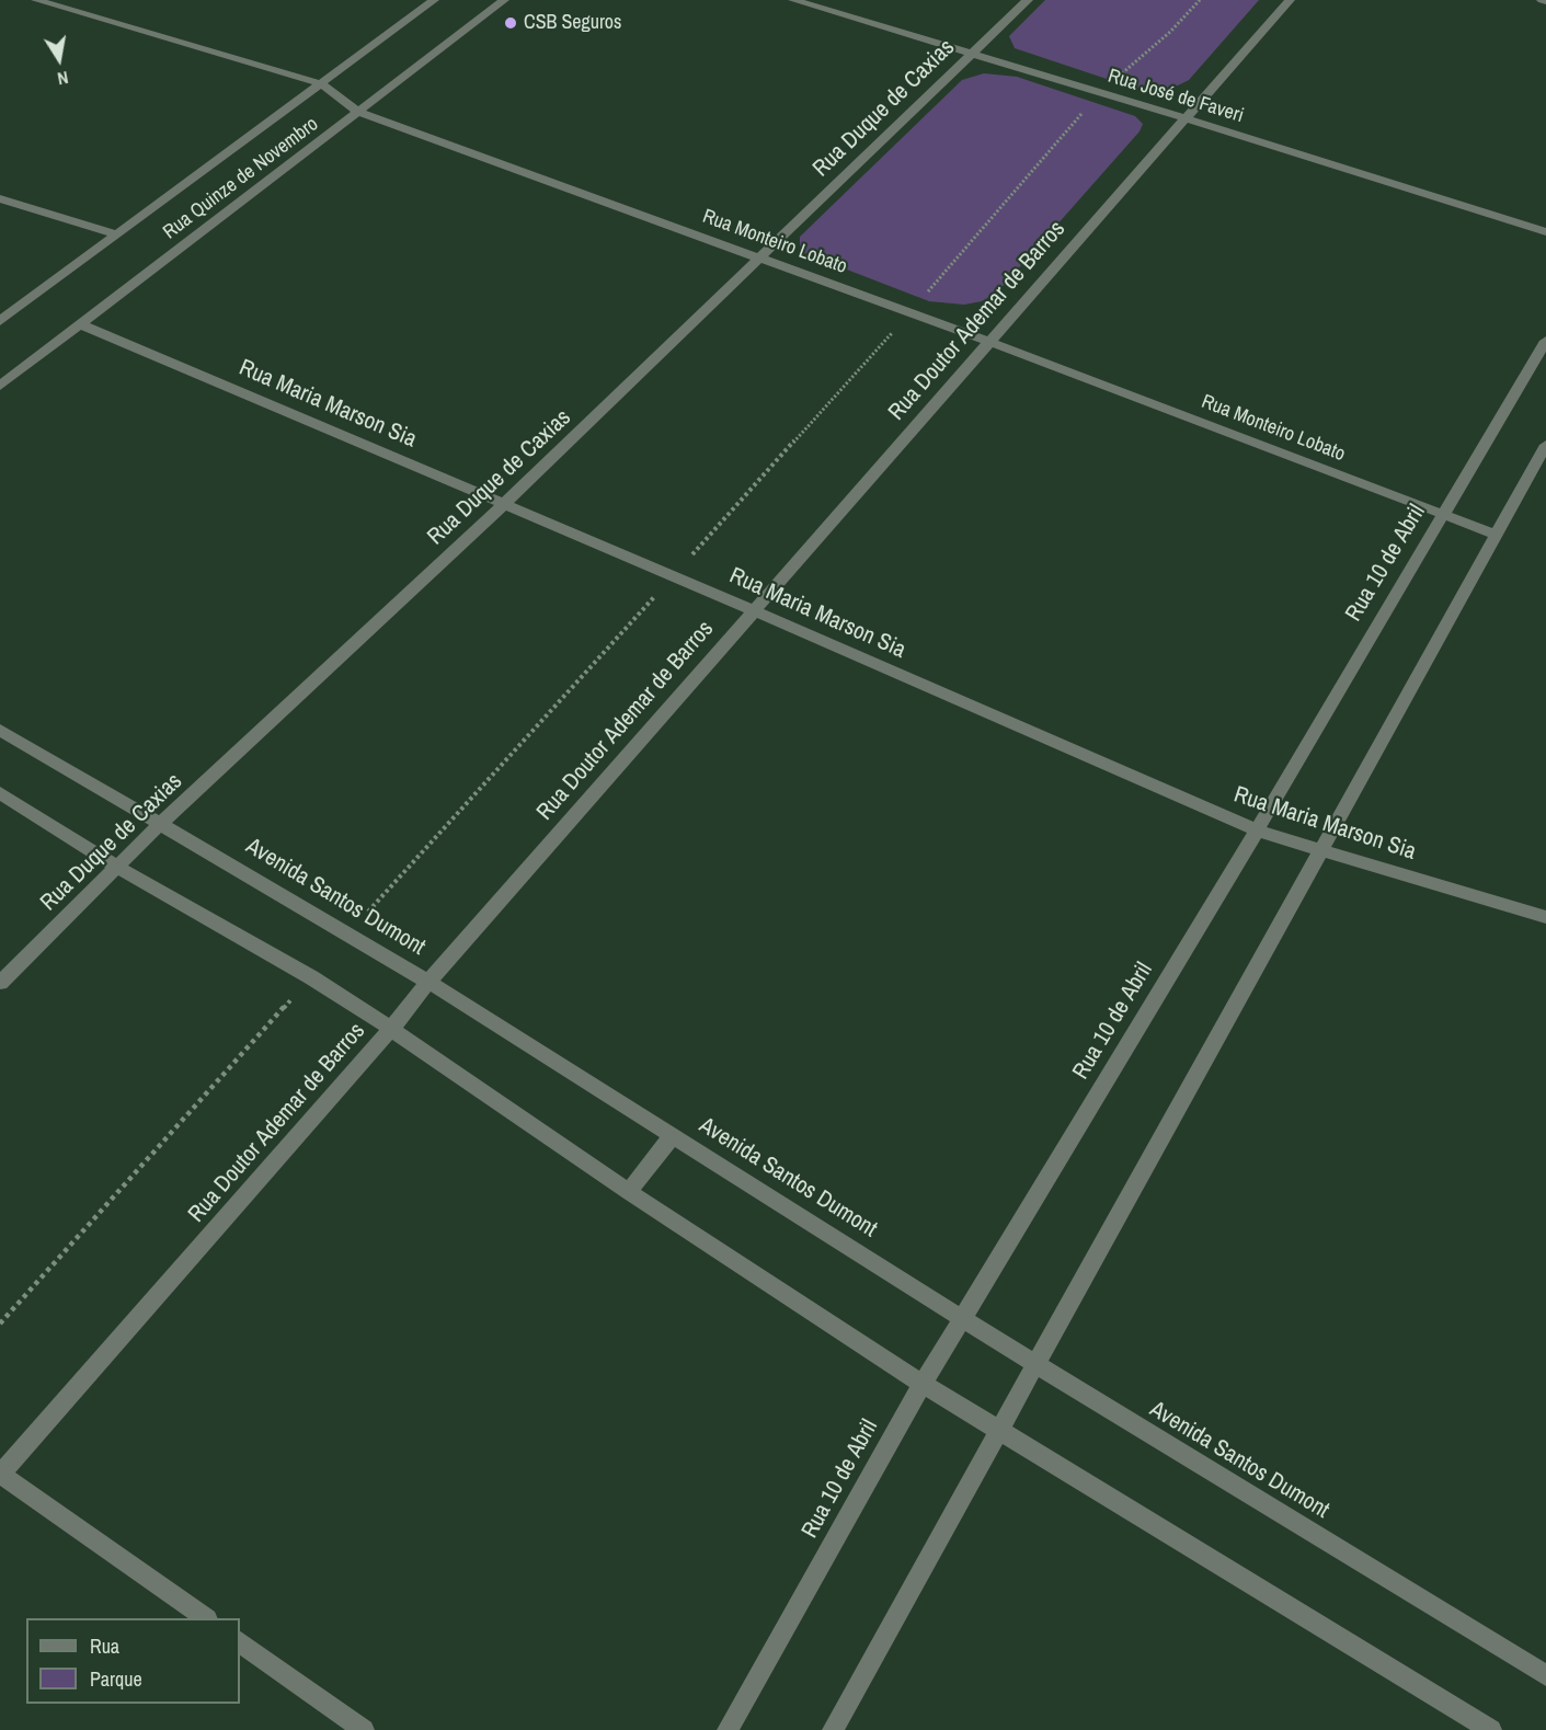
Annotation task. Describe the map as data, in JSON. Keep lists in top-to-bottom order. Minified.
{"streets":{"street":["Rua José de Faveri","Rua Duque de Caxias","Rua Quinze de Novembro","Rua Monteiro Lobato","Rua Doutor Ademar de Barros","Rua Maria Marson Sia","Rua 10 de Abril","Avenida Santos Dumont"]},"crossings":[["Rua José de Faveri","Rua Duque de Caxias"],["Rua José de Faveri","Rua Doutor Ademar de Barros"],["Rua Duque de Caxias","Rua Monteiro Lobato"],["Rua Duque de Caxias","Rua Maria Marson Sia"],["Rua Duque de Caxias","Avenida Santos Dumont"],["Rua Quinze de Novembro","Rua Monteiro Lobato"],["Rua Quinze de Novembro","Rua Maria Marson Sia"],["Rua Monteiro Lobato","Rua Doutor Ademar de Barros"],["Rua Monteiro Lobato","Rua 10 de Abril"],["Rua Doutor Ademar de Barros","Rua Maria Marson Sia"],["Rua Doutor Ademar de Barros","Avenida Santos Dumont"],["Rua Maria Marson Sia","Rua 10 de Abril"],["Rua 10 de Abril","Avenida Santos Dumont"]],"places":["CSB Seguros"],"legend":["Rua","Parque"],"north":"bottom"}
